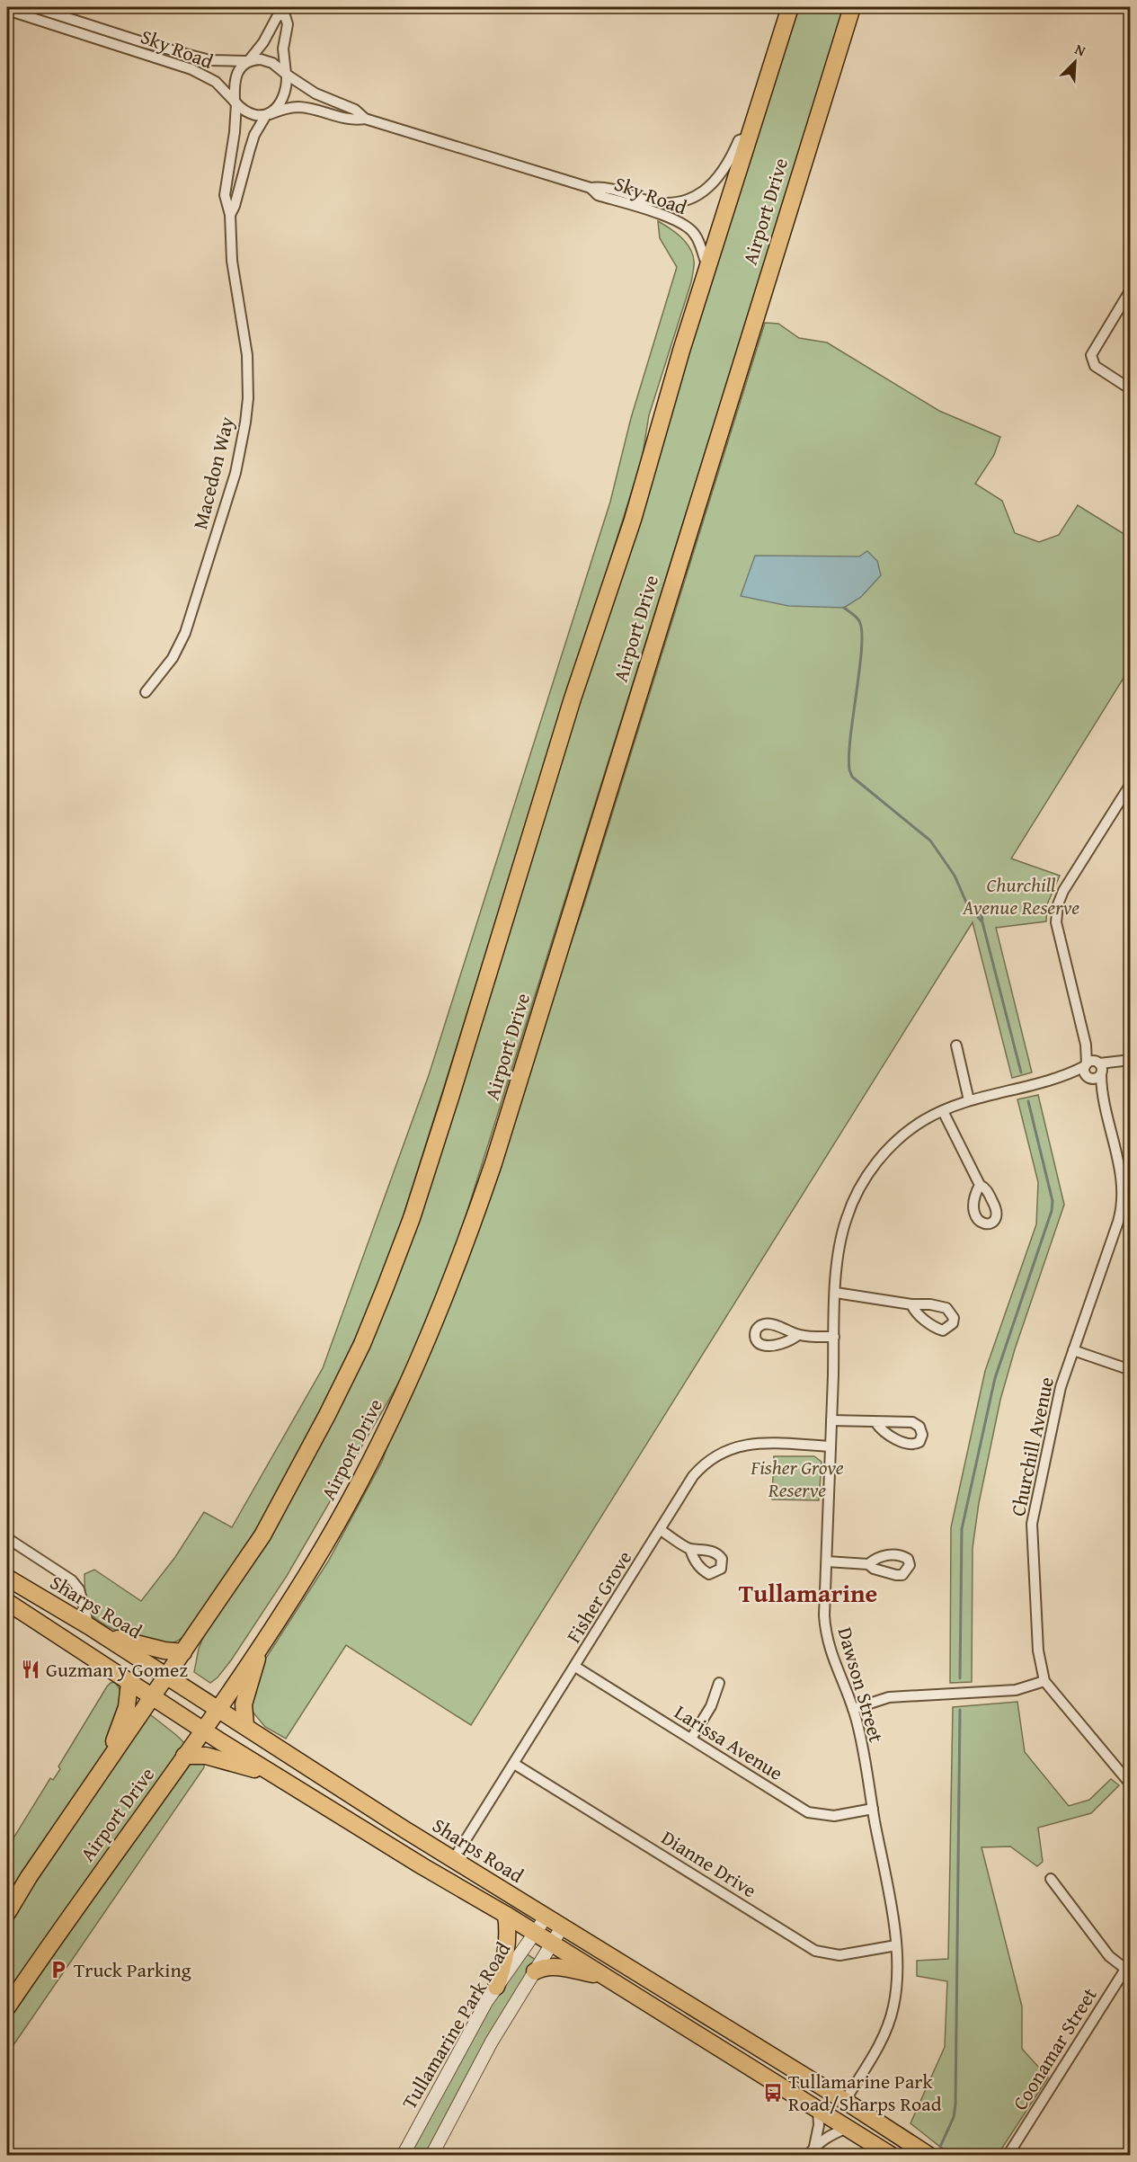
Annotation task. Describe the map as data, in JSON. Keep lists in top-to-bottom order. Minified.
{"streets":{"main road":["Airport Drive","Sharps Road"],"street":["Sky Road","Macedon Way","Churchill Avenue","Fisher Grove","Dawson Street","Larissa Avenue","Dianne Drive","Tullamarine Park Road","Coonamar Street"]},"crossings":[["Sky Road","Airport Drive"],["Sky Road","Macedon Way"],["Airport Drive","Sharps Road"],["Churchill Avenue","Dawson Street"],["Fisher Grove","Sharps Road"],["Fisher Grove","Dawson Street"],["Fisher Grove","Larissa Avenue"],["Fisher Grove","Dianne Drive"],["Sharps Road","Dawson Street"],["Sharps Road","Tullamarine Park Road"],["Dawson Street","Larissa Avenue"],["Dawson Street","Dianne Drive"]],"districts":["Tullamarine"],"parks":["Churchill Avenue Reserve","Fisher Grove Reserve"],"places":{"restaurant":["Guzman y Gomez"],"parking":["Truck Parking"],"bus stop":["Tullamarine Park Road/Sharps Road"]},"north":"top right"}
